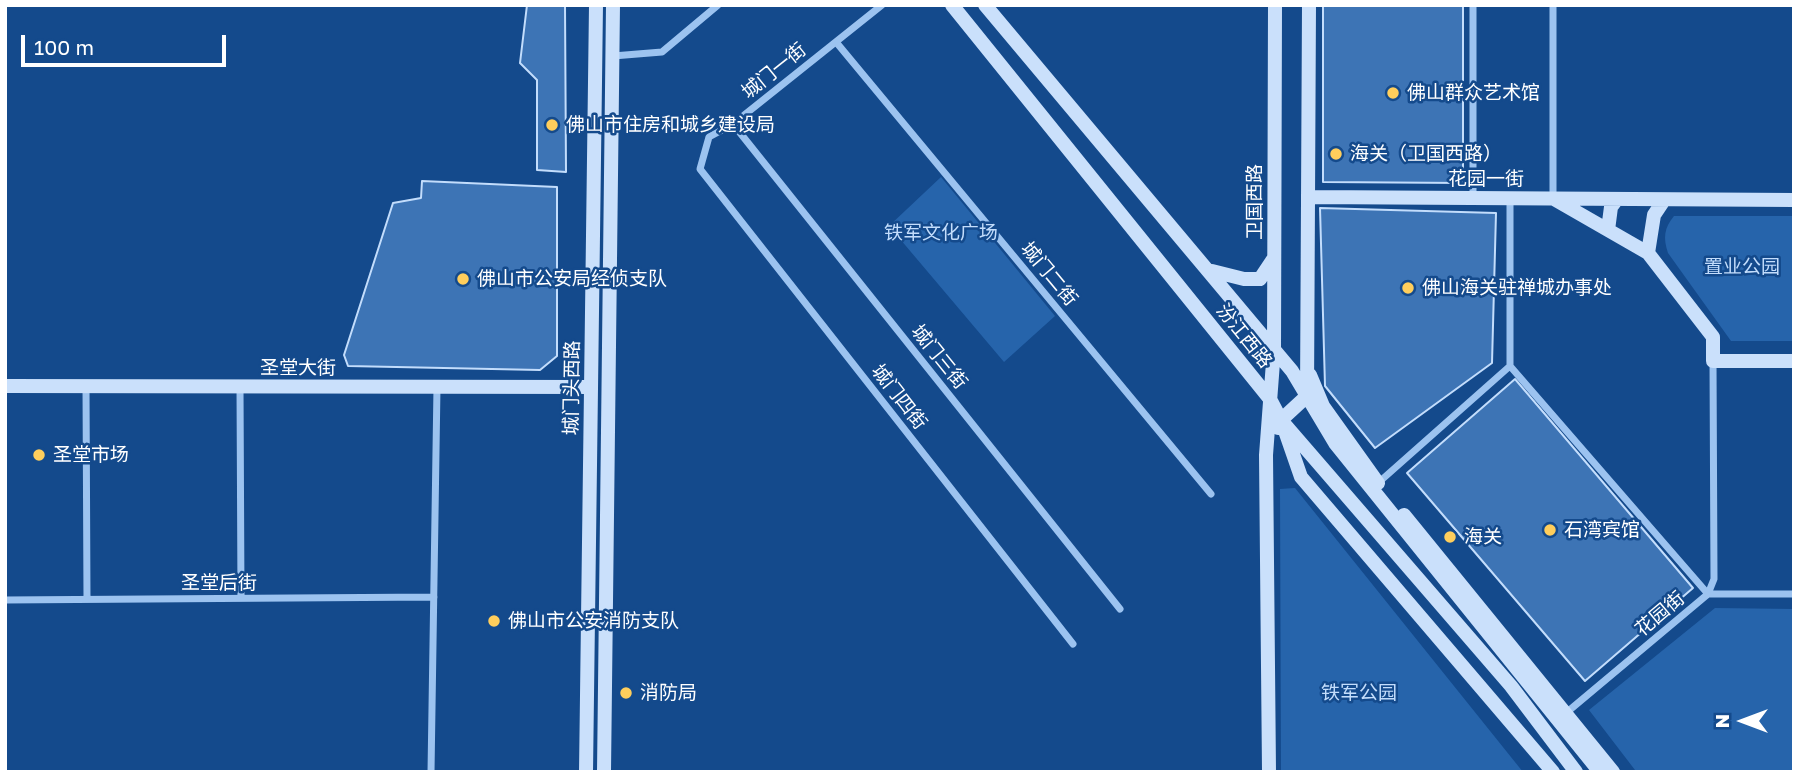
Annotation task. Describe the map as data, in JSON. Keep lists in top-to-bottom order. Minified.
{"streets":{"main road":["花园一街","卫国西路","汾江西路","圣堂大街","城门头西路"],"street":["城门一街","城门二街","城门三街","城门四街","圣堂后街","花园街"]},"crossings":[["城门一街","城门二街"],["城门一街","城门三街"],["城门一街","城门四街"],["卫国西路","汾江西路"],["圣堂大街","城门头西路"]],"parks":["铁军文化广场","置业公园","铁军公园"],"places":["佛山群众艺术馆","佛山市住房和城乡建设局","海关（卫国西路）","佛山市公安局经侦支队","佛山海关驻禅城办事处","圣堂市场","石湾宾馆","海关","佛山市公安消防支队","消防局"],"scale_bar":"100 m","north":"left"}
